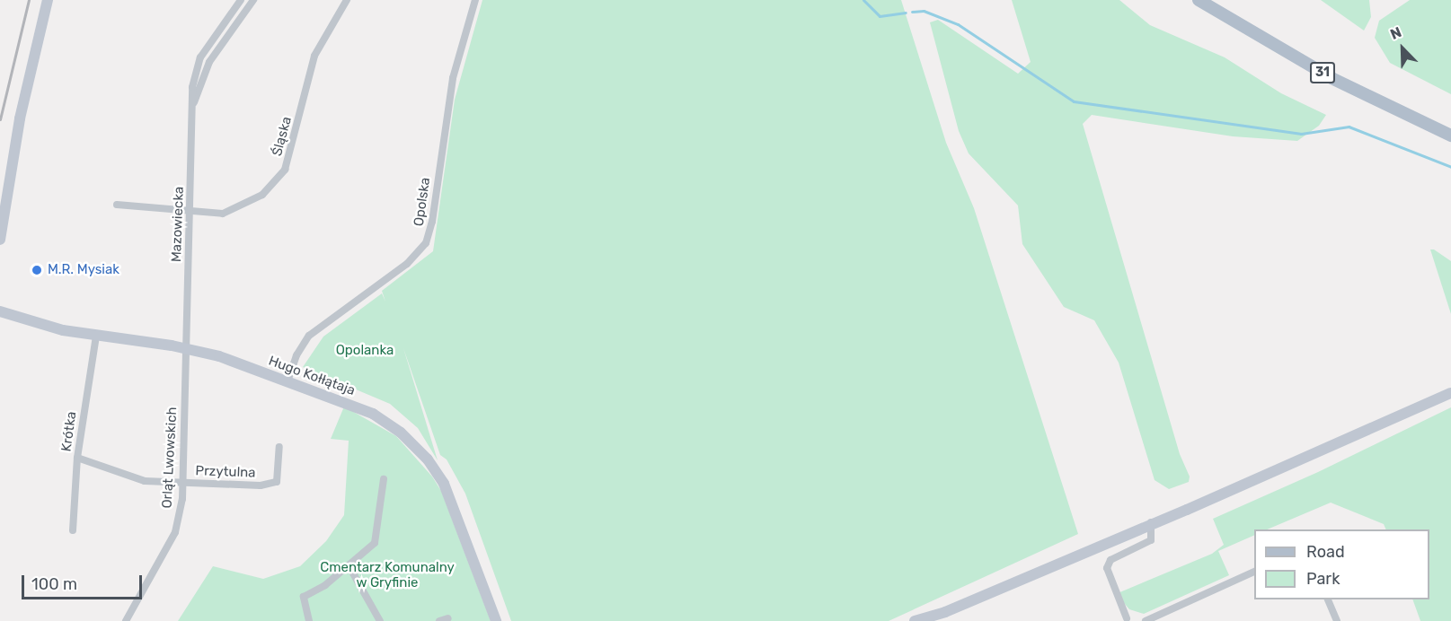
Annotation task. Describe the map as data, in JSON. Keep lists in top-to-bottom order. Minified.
{"streets":{"main road":["31"],"street":["Śląska","Opolska","Mazowiecka","Hugo Kołłątaja","Krótka","Orląt Lwowskich","Przytulna"]},"crossings":[["Śląska","Mazowiecka"],["Opolska","Hugo Kołłątaja"],["Mazowiecka","Hugo Kołłątaja"],["Mazowiecka","Orląt Lwowskich"],["Hugo Kołłątaja","Krótka"],["Hugo Kołłątaja","Orląt Lwowskich"],["Krótka","Przytulna"],["Orląt Lwowskich","Przytulna"]],"parks":["Opolanka","Cmentarz Komunalny w Gryfinie"],"places":["M.R. Mysiak"],"legend":["Road","Park"],"scale_bar":"100 m","north":"top left"}
